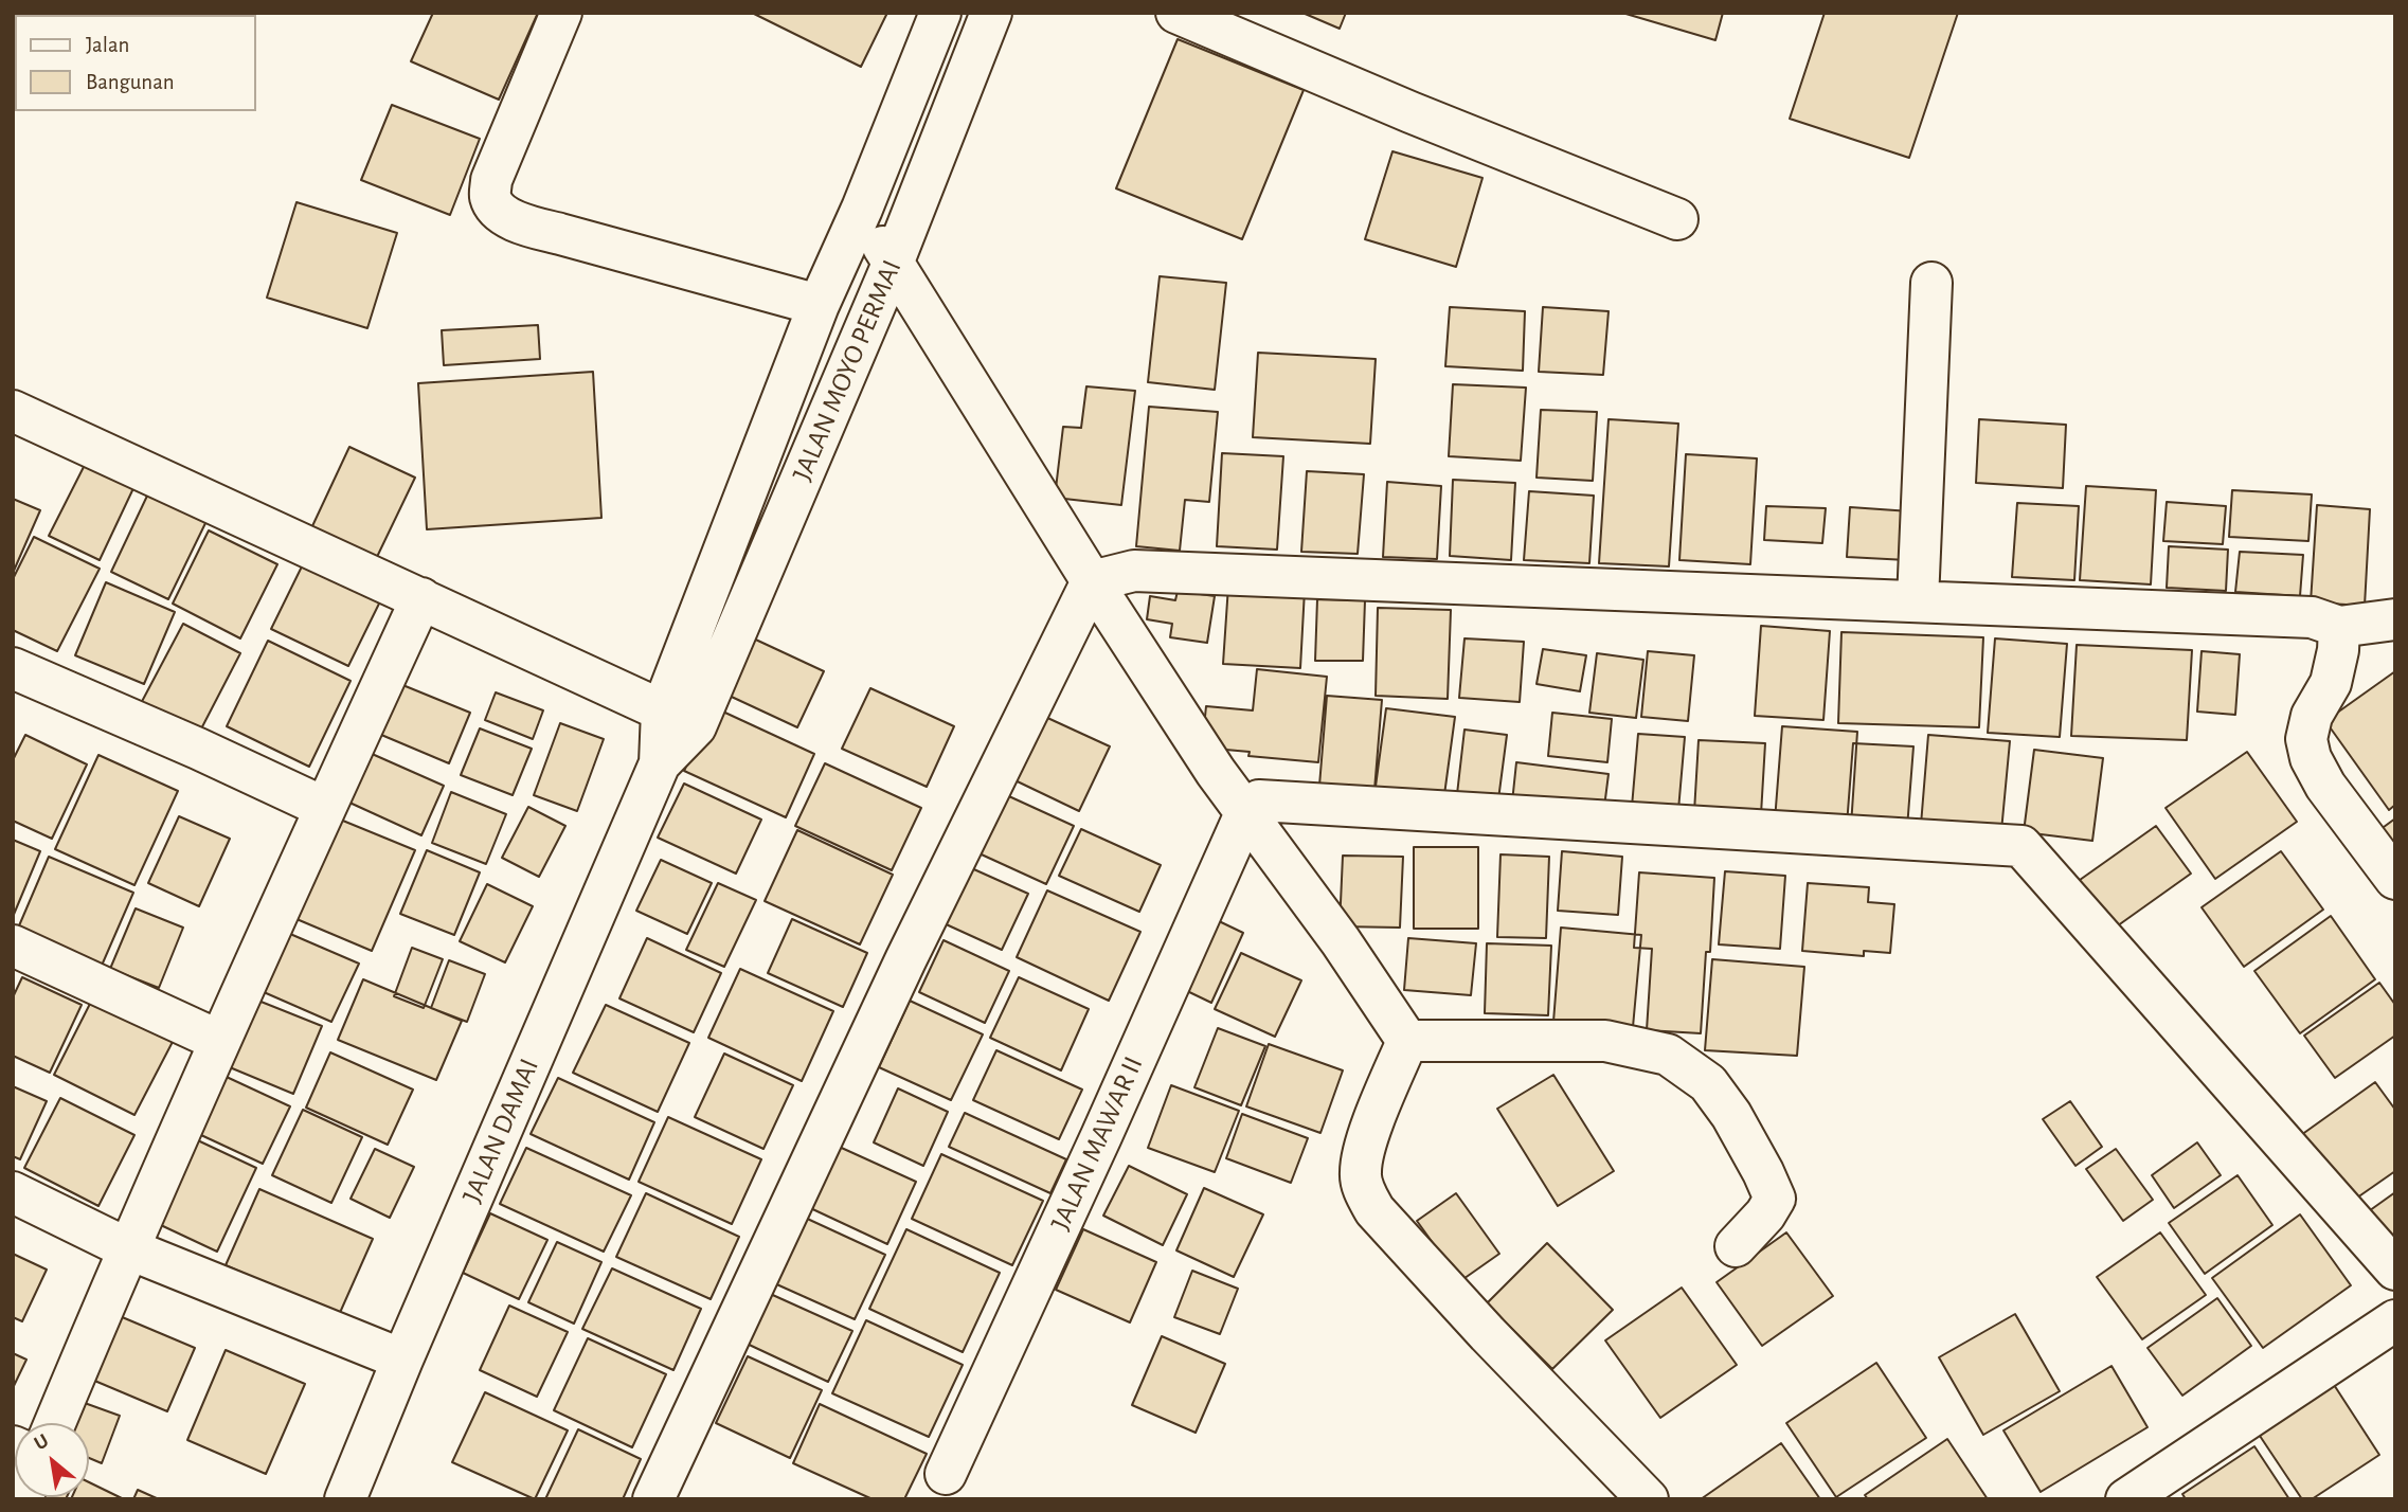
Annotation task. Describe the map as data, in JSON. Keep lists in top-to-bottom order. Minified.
{"streets":{"street":["JALAN MOYO PERMAI","JALAN DAMAI","JALAN MAWAR II"]},"crossings":[["JALAN MOYO PERMAI","JALAN DAMAI"]],"legend":["Jalan","Bangunan"],"north":"top left"}
